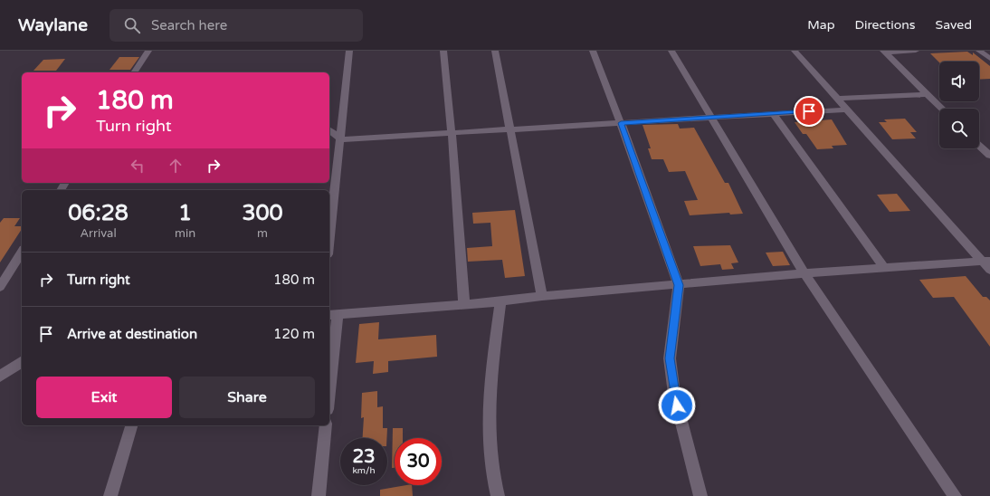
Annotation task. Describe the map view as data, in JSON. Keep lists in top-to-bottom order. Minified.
{"page":{"header":"Waylane","search":"Search here","nav":["Map","Directions","Saved"],"turn":["180 m","Turn right"],"eta":["06:28","Arrival","1","min","300","m"],"list":[{"name":"Turn right","value":"180 m"},{"name":"Arrive at destination","value":"120 m"}],"buttons":["Exit","Share"],"speed":"23 km/h","limit":"30"}}
